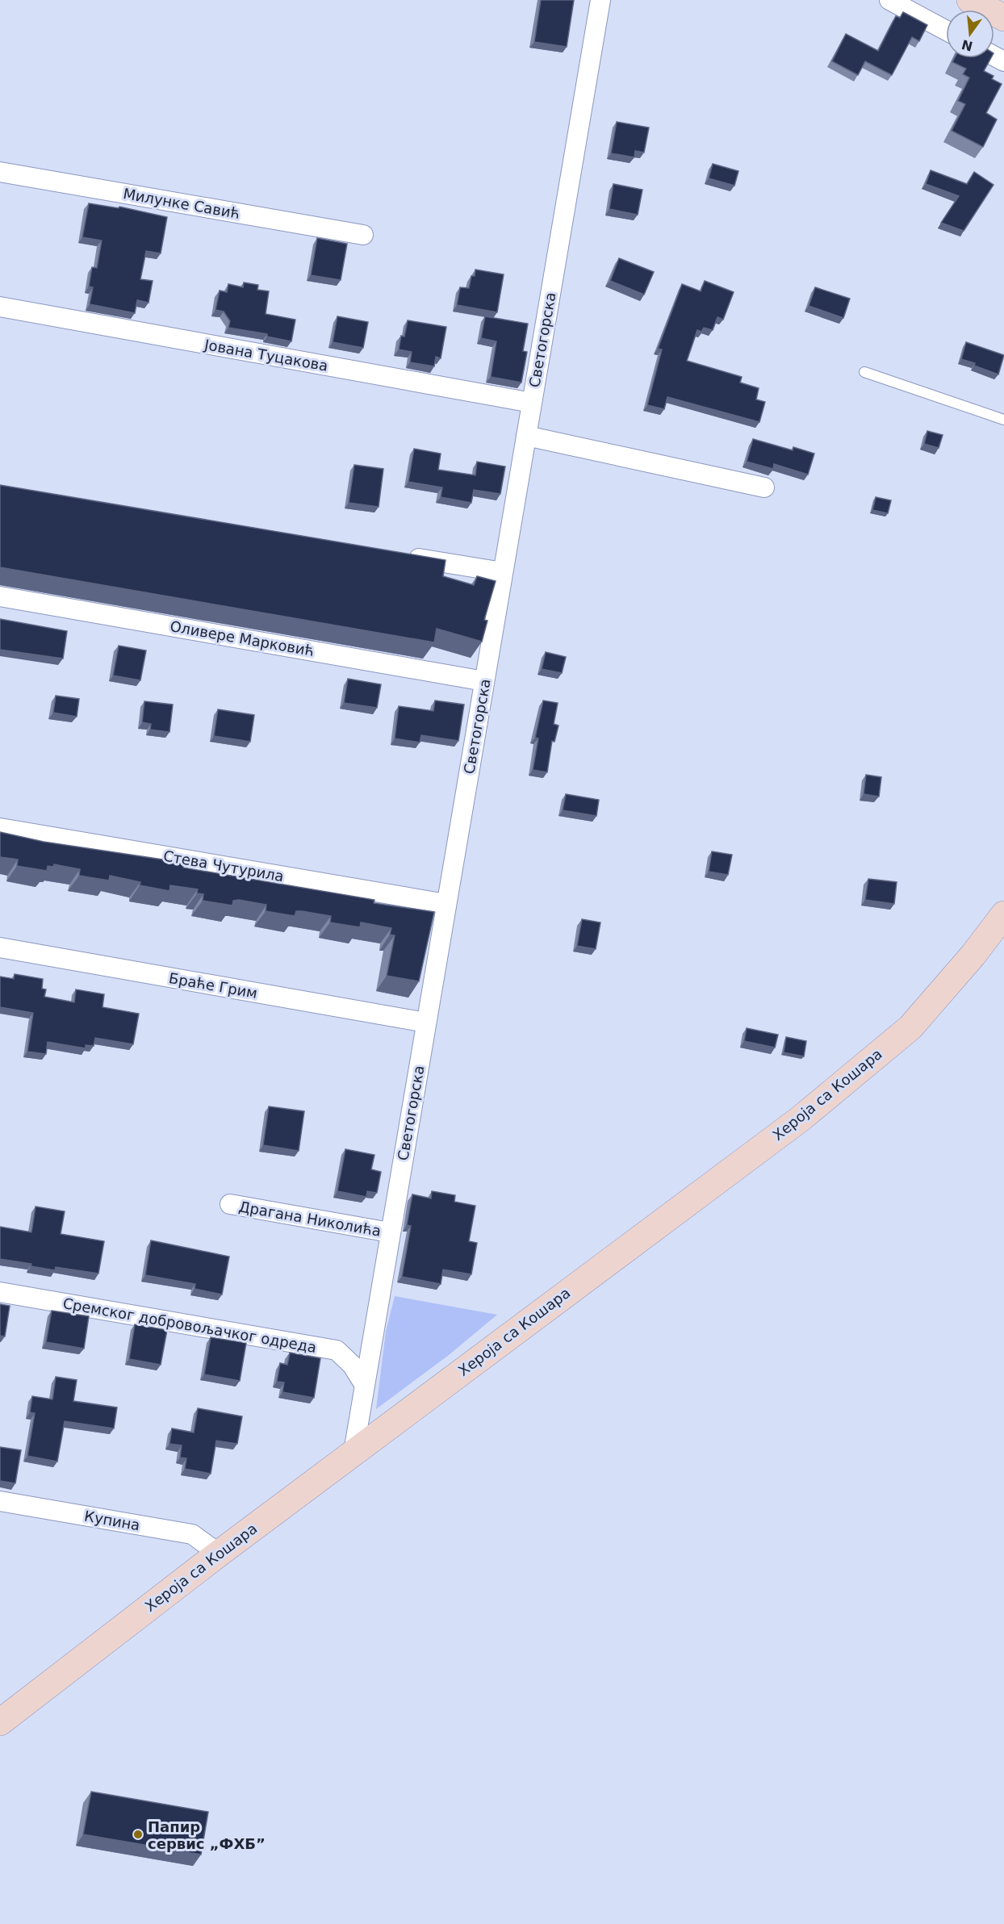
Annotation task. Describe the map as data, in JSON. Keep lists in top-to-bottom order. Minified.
{"streets":{"street":["Милунке Савић","Светогорска","Јована Туцакова","Оливере Марковић","Стева Чутурила","Браће Грим","Хероја са Кошара","Драгана Николића","Сремског добровољачког одреда","Купина"]},"crossings":[["Светогорска","Јована Туцакова"],["Светогорска","Оливере Марковић"],["Светогорска","Стева Чутурила"],["Светогорска","Браће Грим"],["Светогорска","Хероја са Кошара"],["Светогорска","Драгана Николића"],["Светогорска","Сремског добровољачког одреда"],["Хероја са Кошара","Купина"]],"places":["Папир сервис „ФХБ”"],"north":"bottom"}
